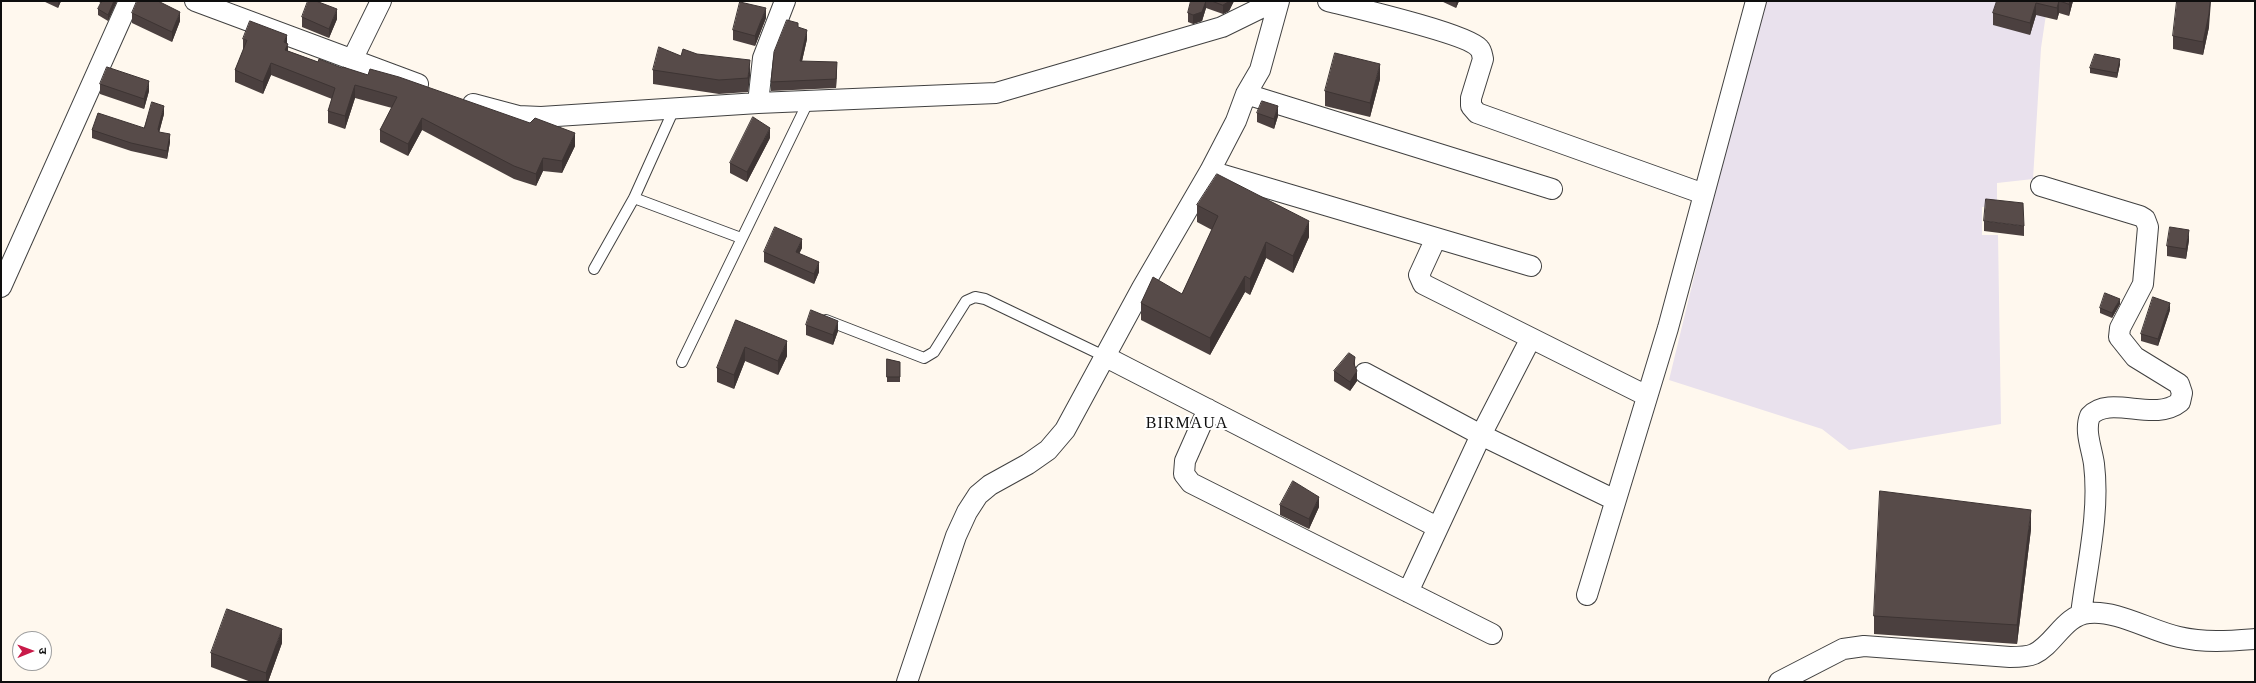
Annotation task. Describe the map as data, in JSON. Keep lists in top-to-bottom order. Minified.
{"districts":["BIRMAUA"],"north":"right"}
